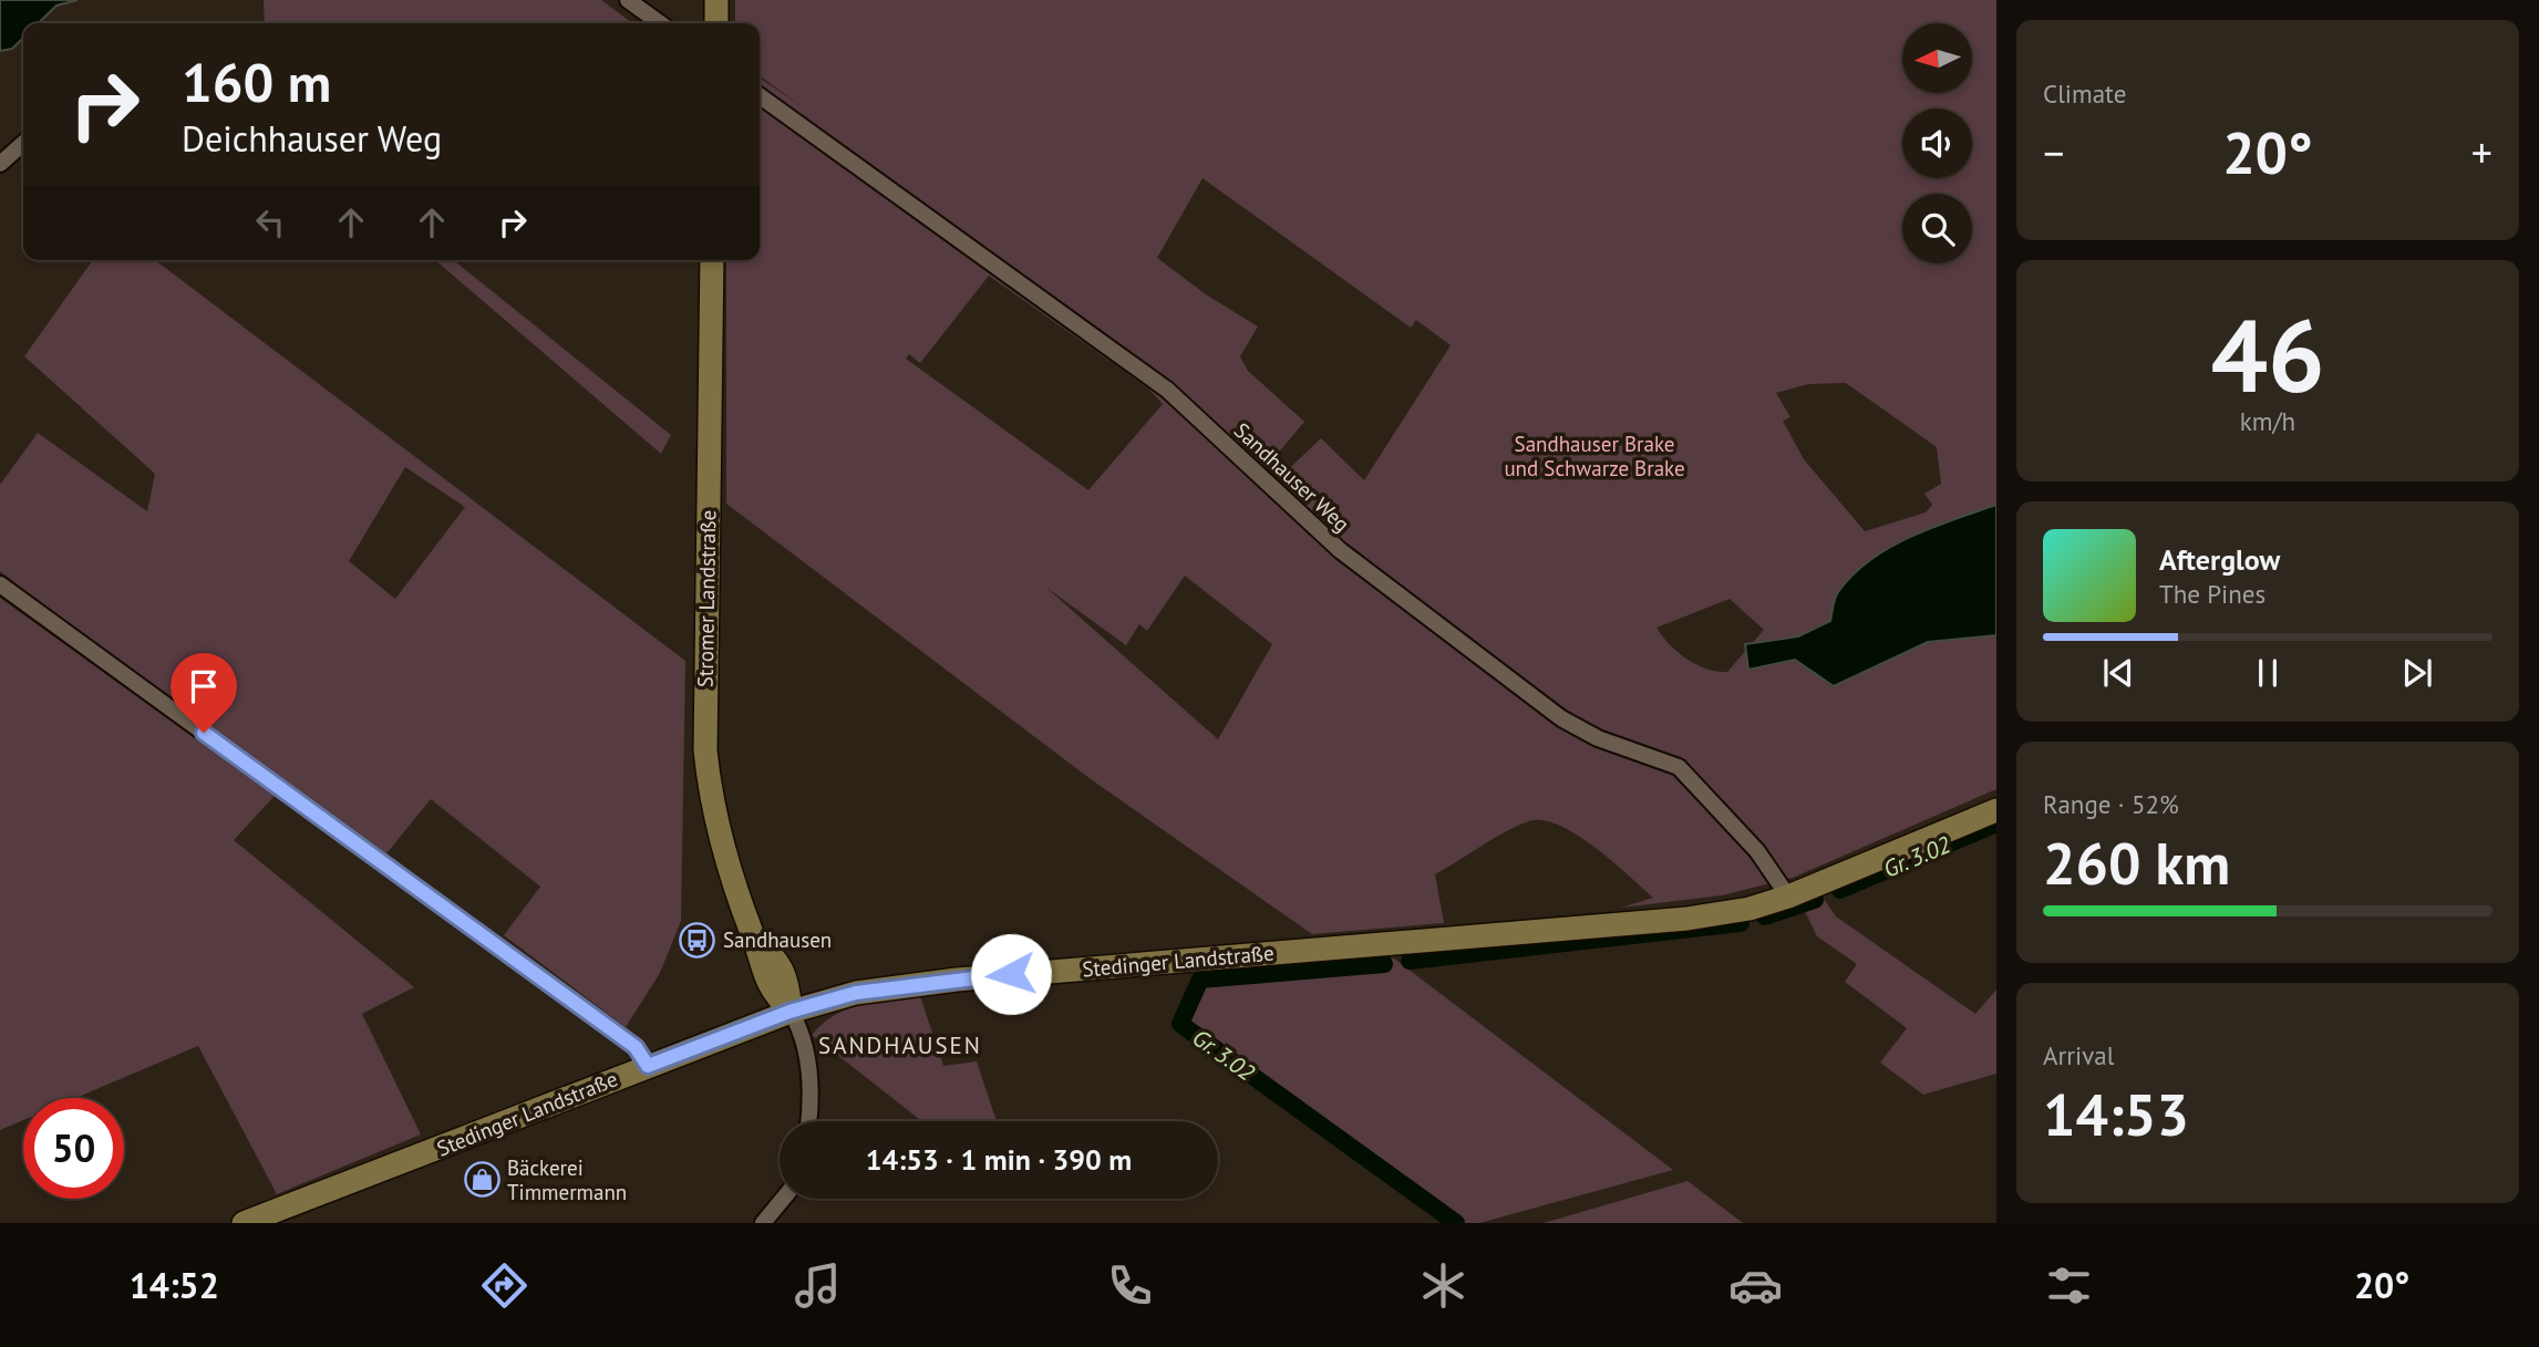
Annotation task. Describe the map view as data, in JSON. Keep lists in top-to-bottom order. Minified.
{"streets":{"main road":["Stromer Landstraße","Stedinger Landstraße"],"street":["Sandhauser Weg"]},"crossings":[["Sandhauser Weg","Stedinger Landstraße"],["Stromer Landstraße","Stedinger Landstraße"]],"districts":["SANDHAUSEN"],"water":["Gr. 3.02"],"parks":["Sandhauser Brake und Schwarze Brake"],"places":{"bus stop":["Sandhausen"],"shop":["Bäckerei Timmermann"]},"north":"left","page":{"tile":["Climate",["46","km/h"],["Range · 52%","260 km"],["Arrival","14:53"]],"turn":["160 m","Deichhauser Weg"],"heat":["−","20°","+"],"song":["Afterglow","The Pines"],"limit":"50","trip":"14:53 · 1 min · 390 m","tabs":["14:52","20°"]}}
